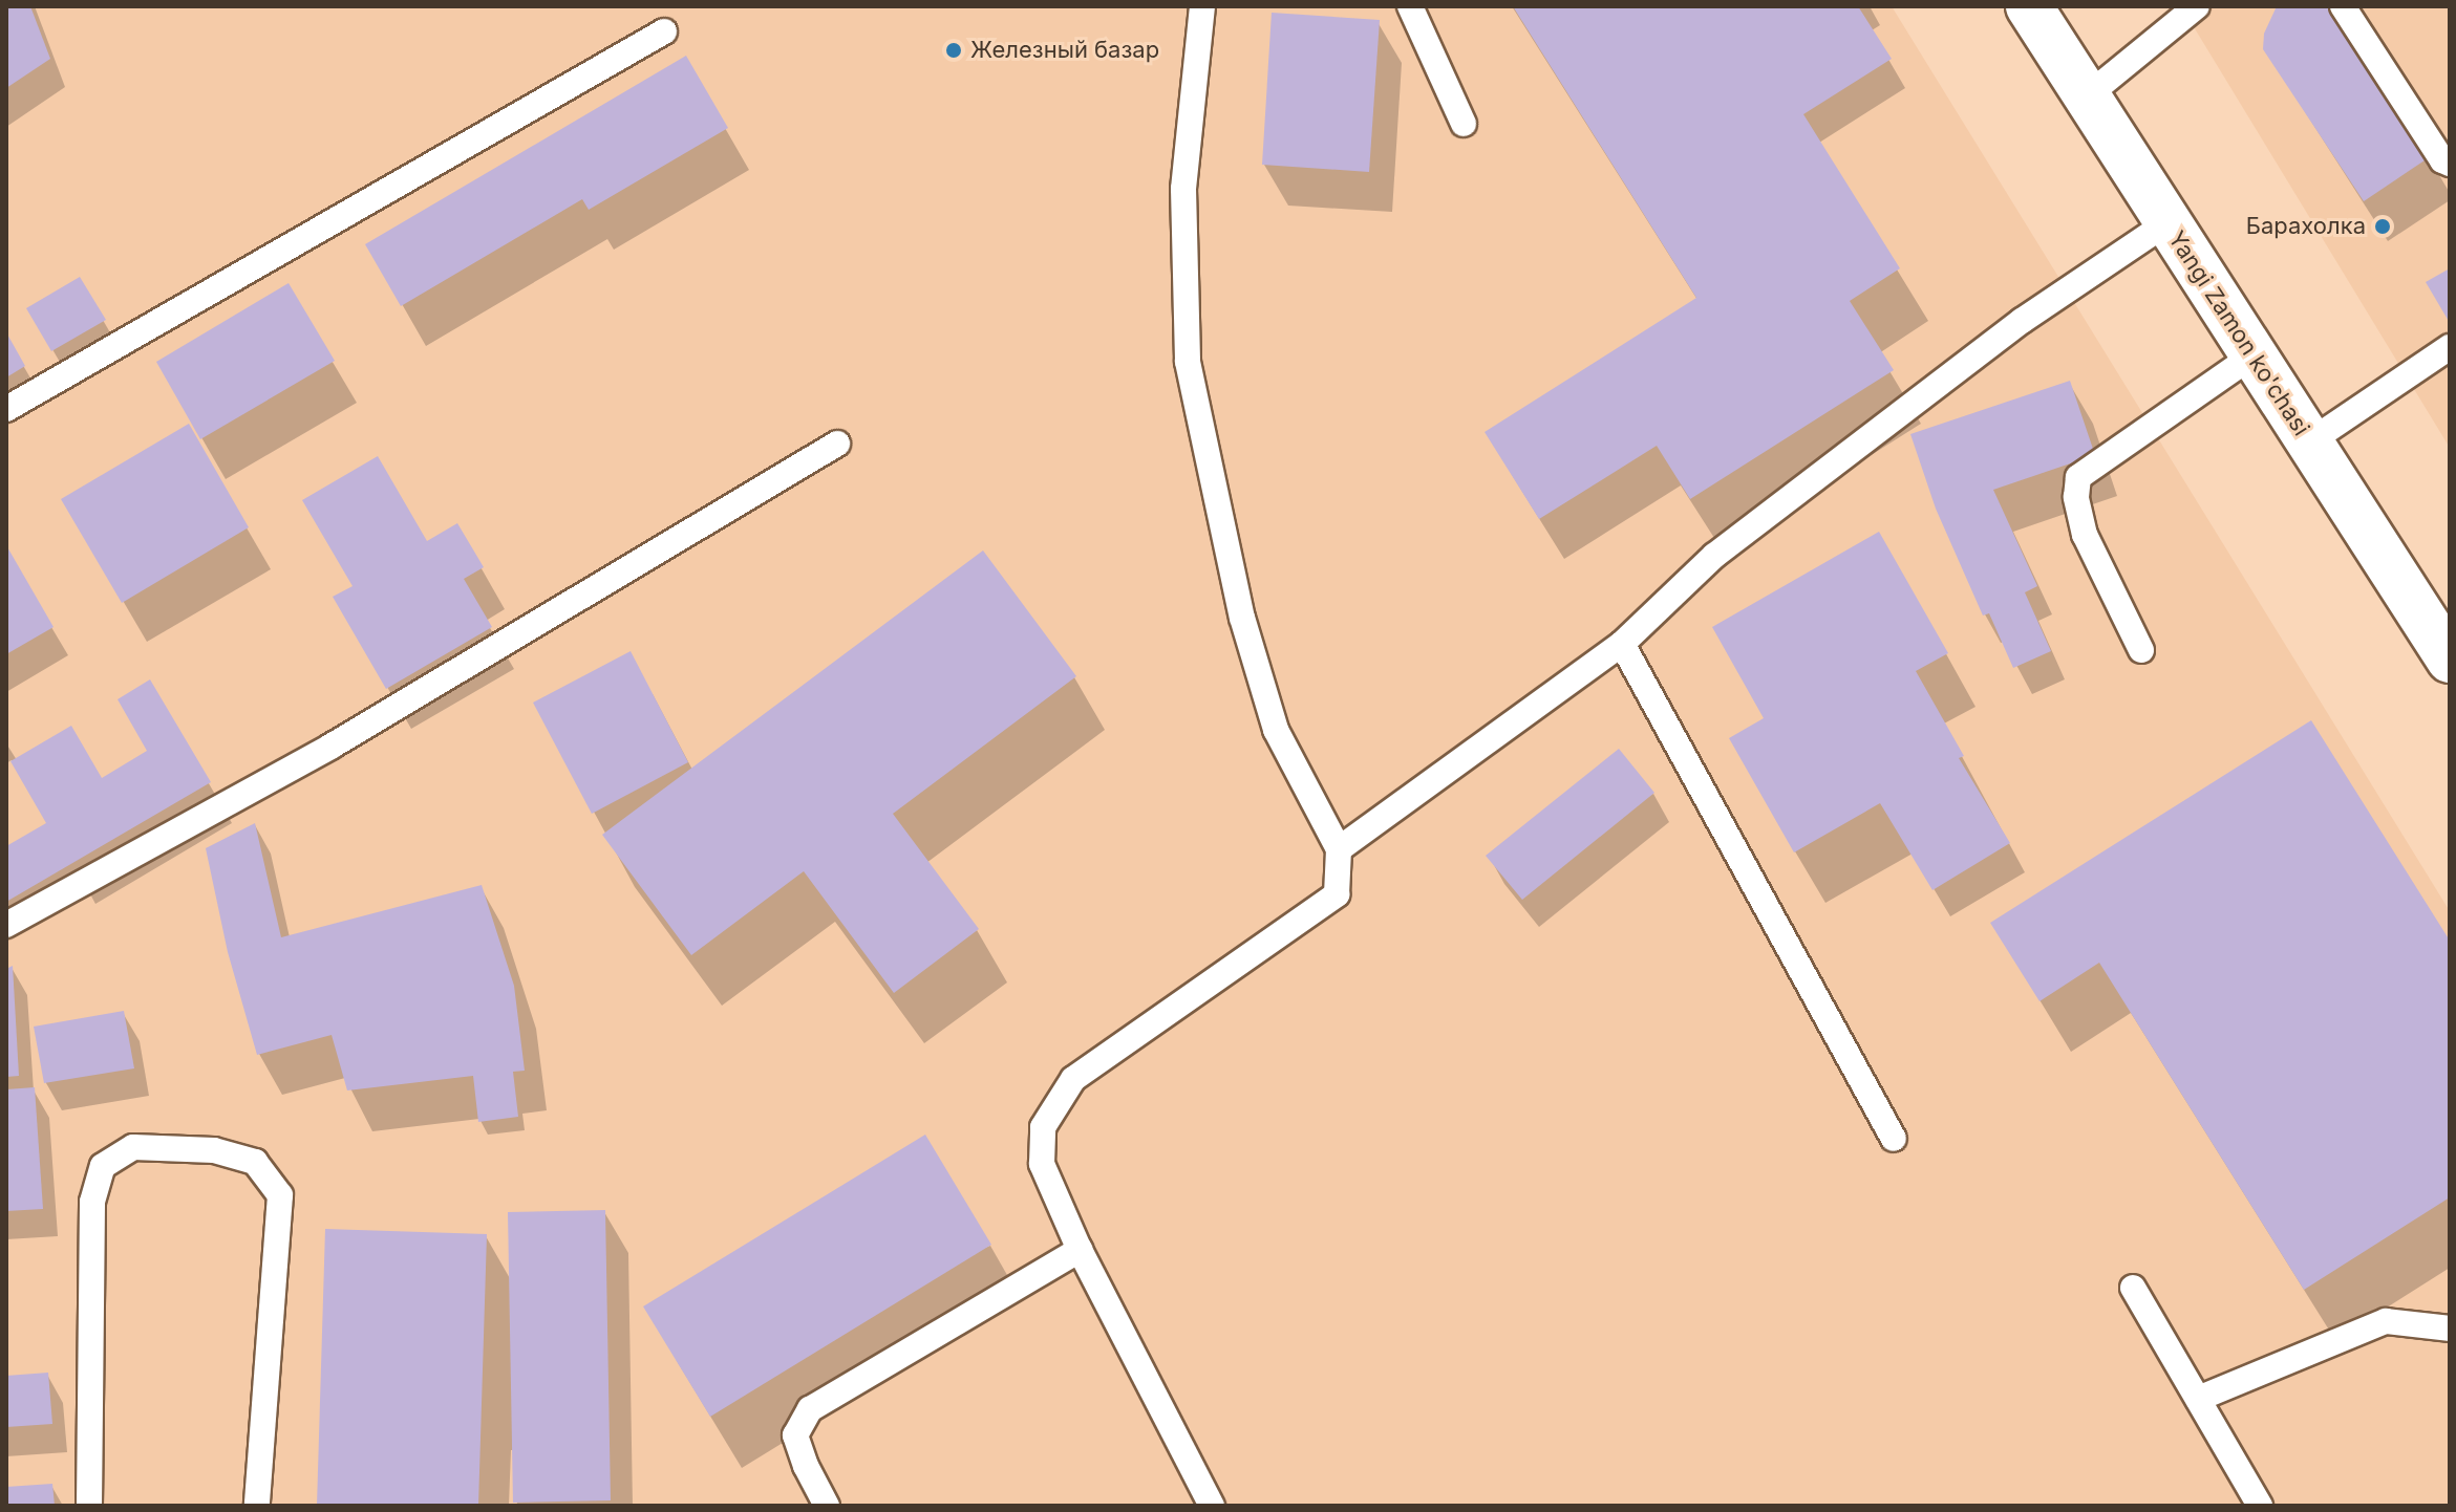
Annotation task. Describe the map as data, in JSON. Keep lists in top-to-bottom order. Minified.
{"streets":{"street":["Yangi Zamon ko'chasi"]},"places":["Железный базар","Барахолка"]}
